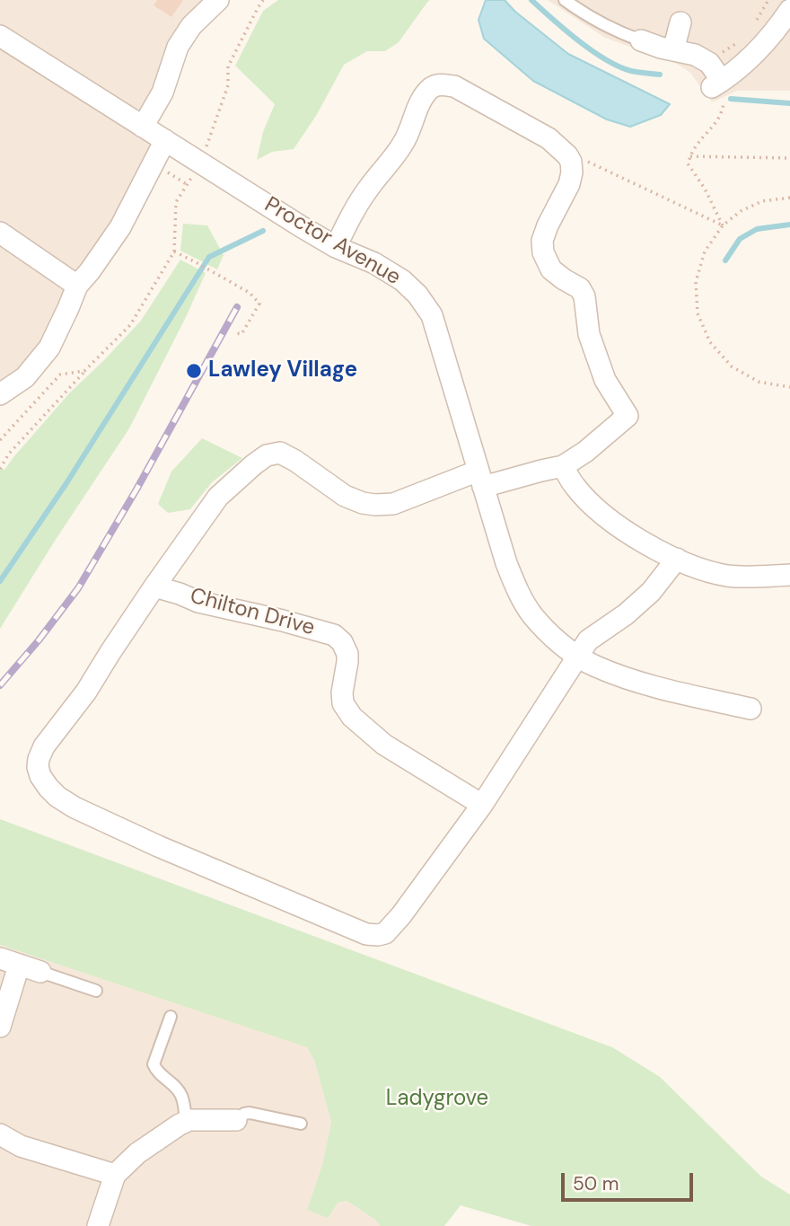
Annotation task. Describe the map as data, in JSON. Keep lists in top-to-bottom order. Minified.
{"streets":{"street":["Proctor Avenue","Chilton Drive"]},"crossings":[["Proctor Avenue","Chilton Drive"]],"parks":["Ladygrove"],"places":["Lawley Village"],"scale_bar":"50 m"}
